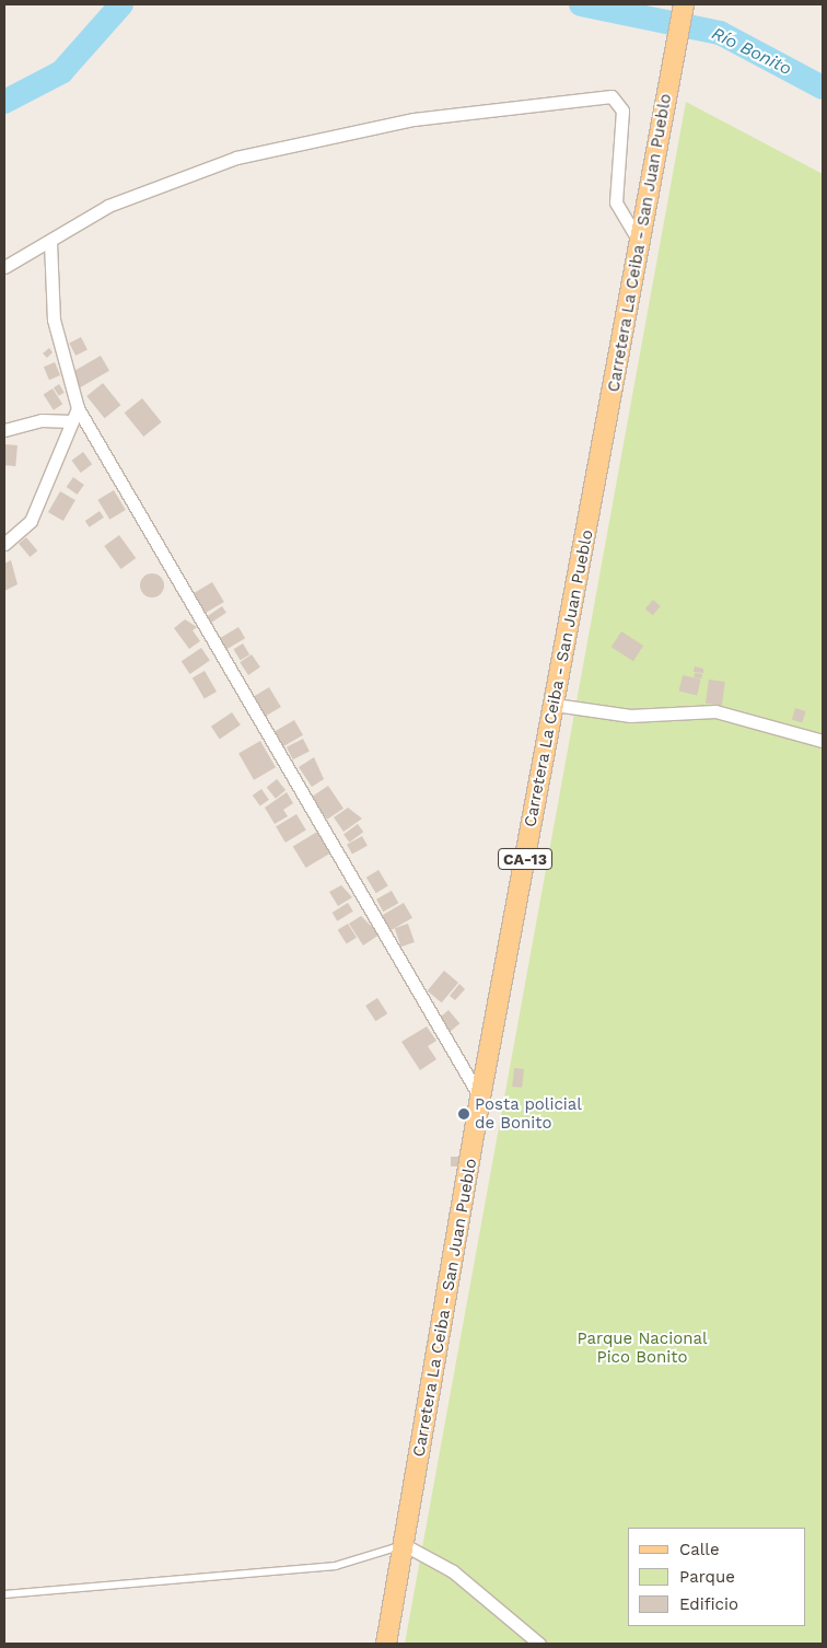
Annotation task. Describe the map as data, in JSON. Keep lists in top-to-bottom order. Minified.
{"streets":{"main road":["Carretera La Ceiba - San Juan Pueblo","CA-13"]},"water":["Río Bonito"],"parks":["Parque Nacional Pico Bonito"],"places":["Posta policial de Bonito"],"legend":["Calle","Parque","Edificio"]}
